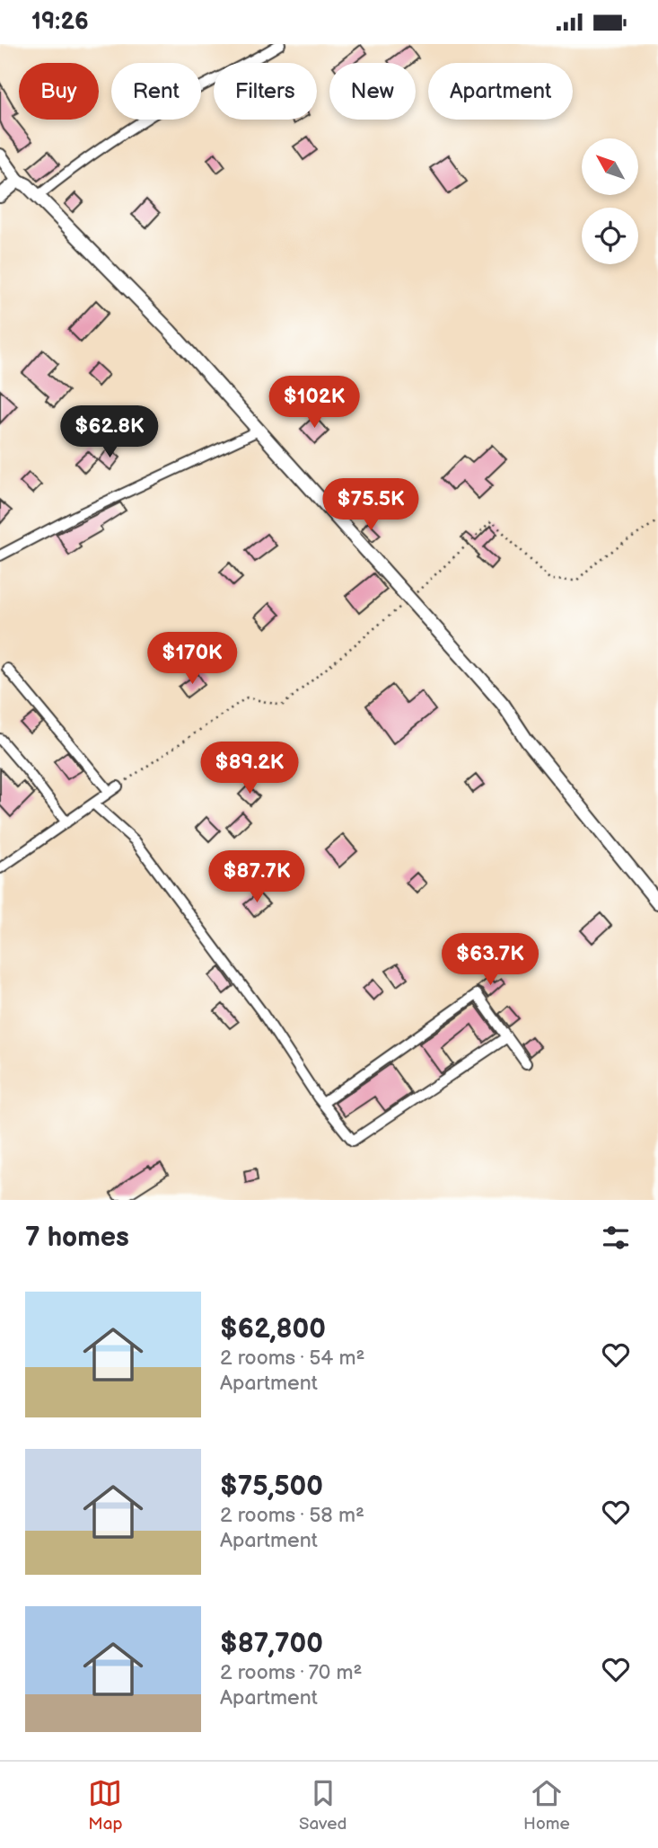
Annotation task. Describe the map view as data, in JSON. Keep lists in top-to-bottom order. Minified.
{"north":"top left","page":{"status":"19:26","chip":["Buy","Rent","Filters","New","Apartment"],"price":["$102K","$62.8K","$75.5K","$170K","$89.2K","$87.7K","$63.7K"],"heading":"7 homes","list":[{"name":"$62,800","note":"2 rooms · 54 m² · Apartment"},{"name":"$75,500","note":"2 rooms · 58 m² · Apartment"},{"name":"$87,700","note":"2 rooms · 70 m² · Apartment"}],"tabs":["Map","Saved","Home"]}}
